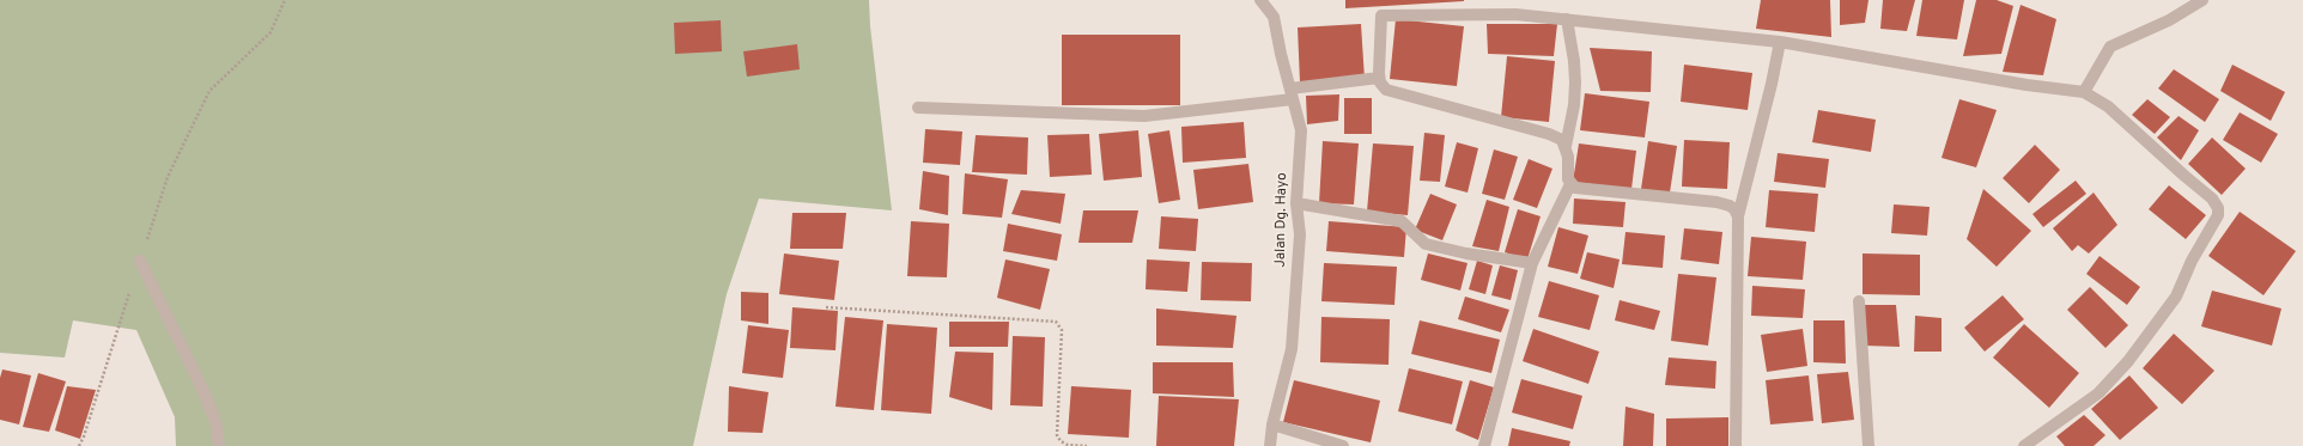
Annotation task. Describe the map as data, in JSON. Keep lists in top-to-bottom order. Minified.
{"streets":{"street":["Jalan Dg. Hayo"]}}
